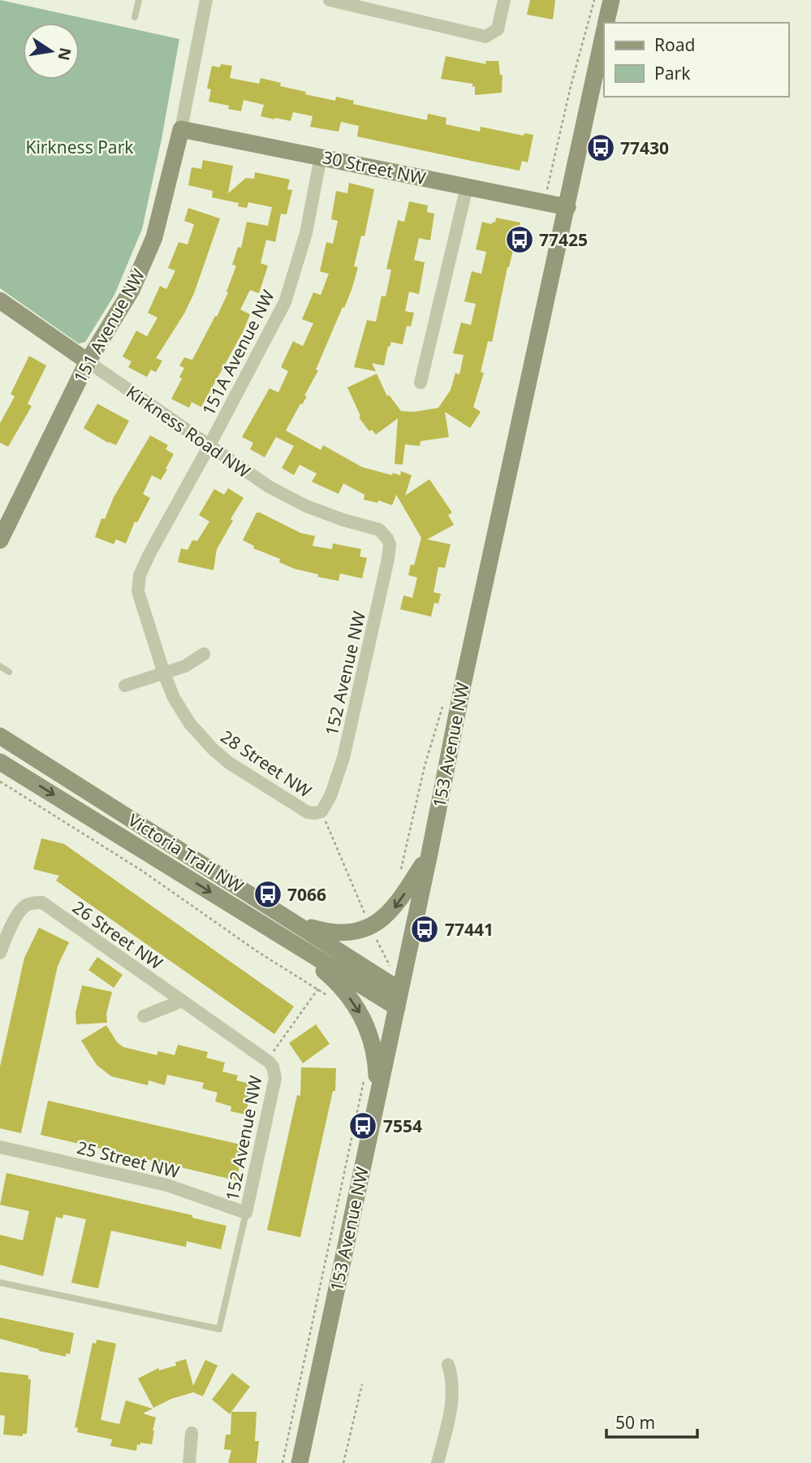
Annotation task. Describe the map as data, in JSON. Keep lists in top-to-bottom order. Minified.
{"streets":{"main road":["30 Street NW","151 Avenue NW","Kirkness Road NW","153 Avenue NW","Victoria Trail NW"],"street":["151A Avenue NW","152 Avenue NW","28 Street NW","26 Street NW","25 Street NW"]},"crossings":[["30 Street NW","151 Avenue NW"],["30 Street NW","151A Avenue NW"],["30 Street NW","153 Avenue NW"],["151 Avenue NW","Kirkness Road NW"],["151A Avenue NW","Kirkness Road NW"],["151A Avenue NW","28 Street NW"],["Kirkness Road NW","152 Avenue NW"],["152 Avenue NW","28 Street NW"],["152 Avenue NW","26 Street NW"],["152 Avenue NW","25 Street NW"],["153 Avenue NW","Victoria Trail NW"]],"parks":["Kirkness Park"],"places":{"bus stop":["77430","77425","7066","77441","7554"]},"legend":["Road","Park"],"scale_bar":"50 m","north":"right"}
